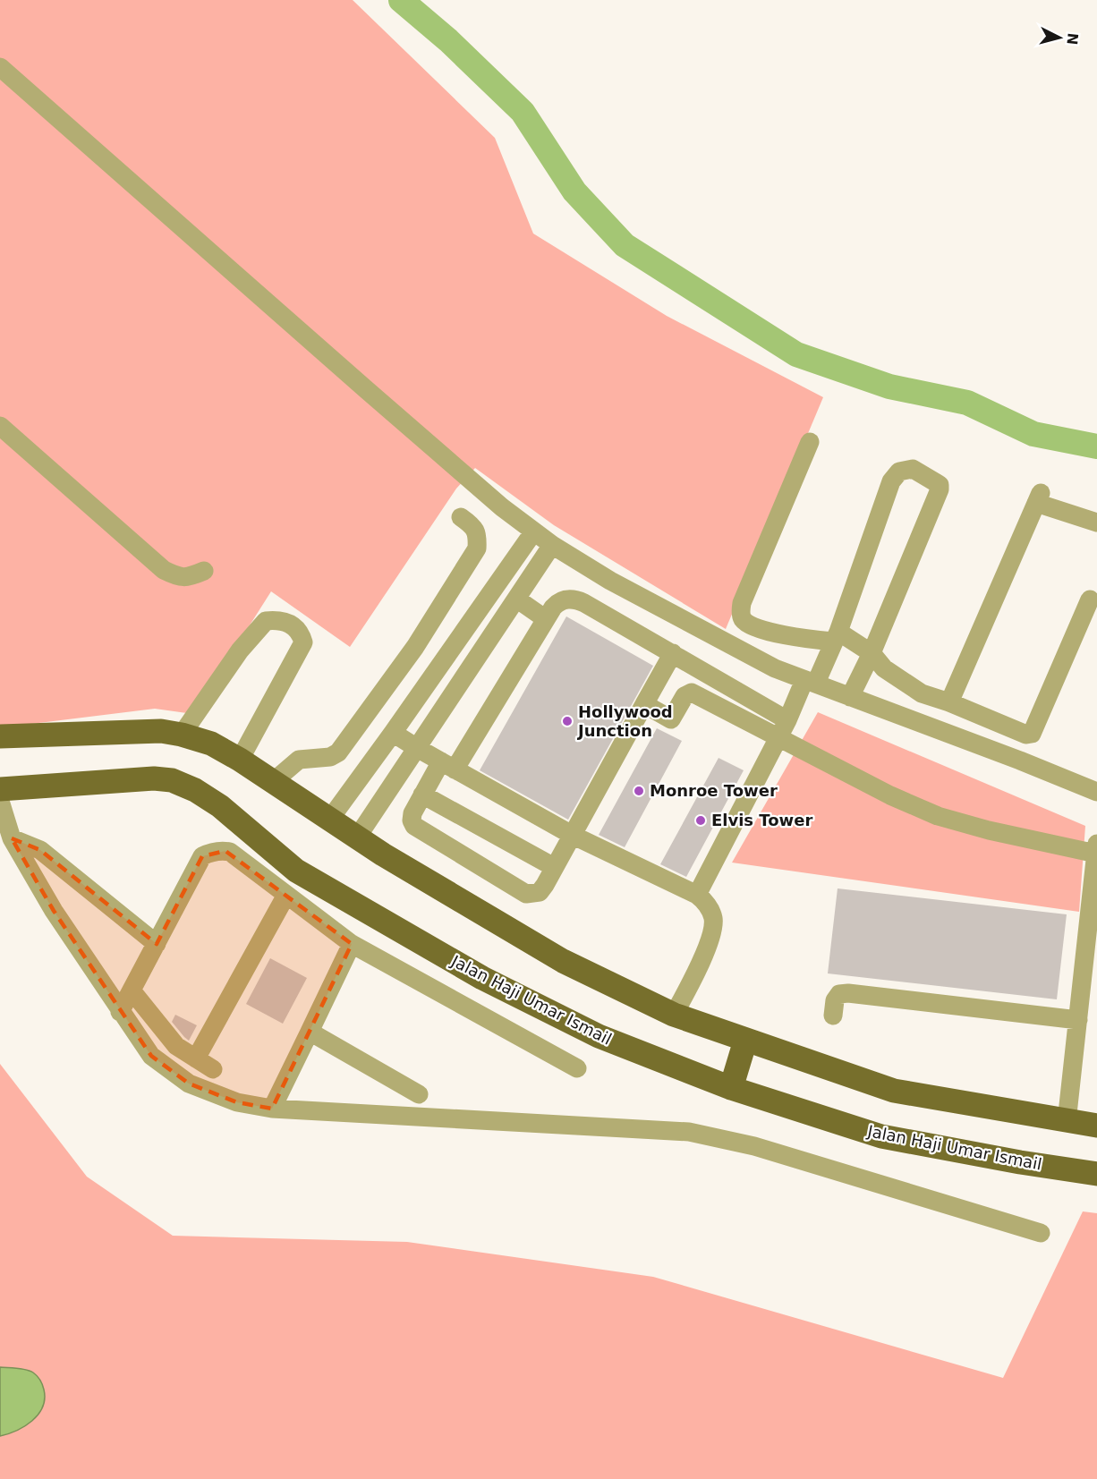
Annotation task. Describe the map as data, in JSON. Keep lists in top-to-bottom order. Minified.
{"streets":{"main road":["Jalan Haji Umar Ismail"]},"places":["Hollywood Junction","Monroe Tower","Elvis Tower"],"north":"right"}
